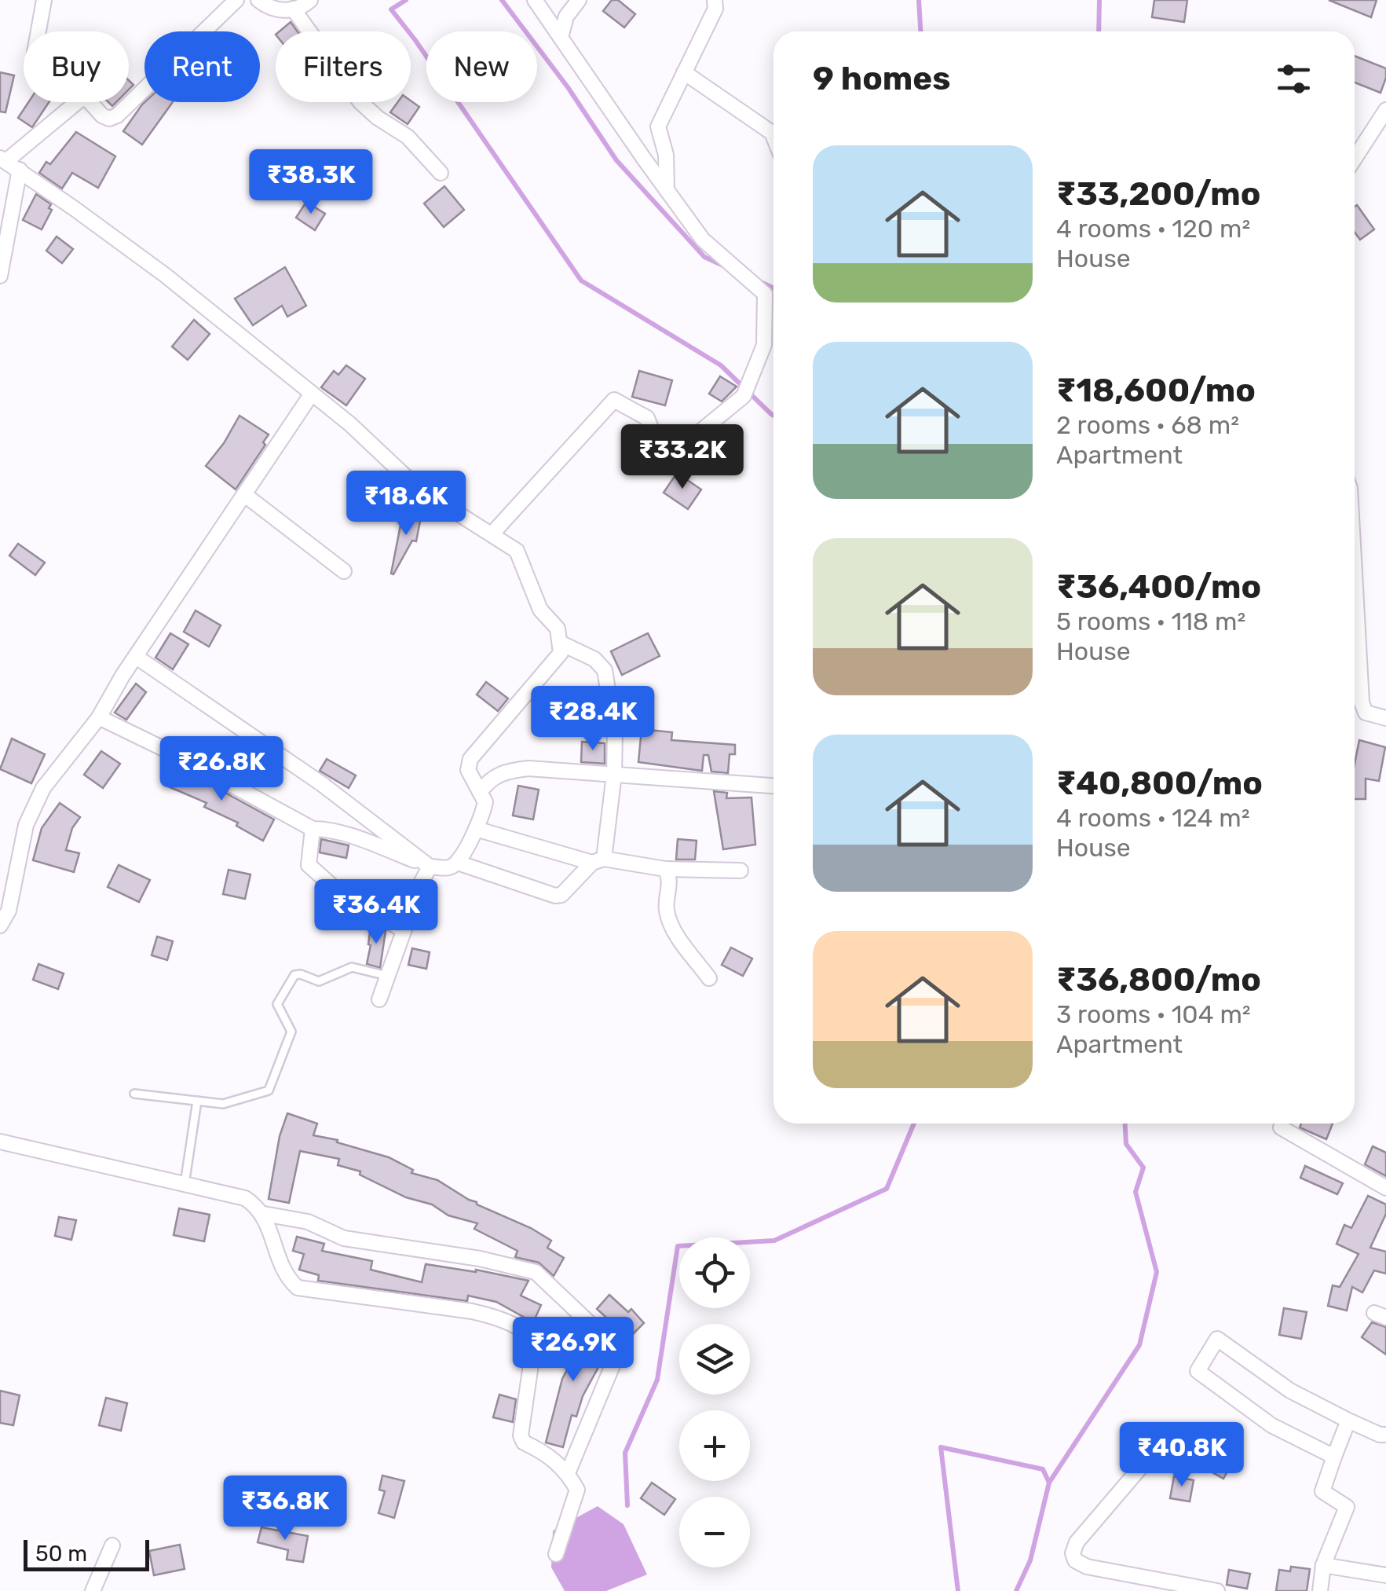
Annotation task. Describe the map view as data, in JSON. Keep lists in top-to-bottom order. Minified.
{"scale_bar":"50 m","page":{"chip":["Buy","Rent","Filters","New"],"heading":"9 homes","list":[{"name":"₹33,200/mo","note":"4 rooms · 120 m² · House"},{"name":"₹18,600/mo","note":"2 rooms · 68 m² · Apartment"},{"name":"₹36,400/mo","note":"5 rooms · 118 m² · House"},{"name":"₹40,800/mo","note":"4 rooms · 124 m² · House"},{"name":"₹36,800/mo","note":"3 rooms · 104 m² · Apartment"}],"price":["₹38.3K","₹33.2K","₹18.6K","₹28.4K","₹26.8K","₹36.4K","₹26.9K","₹40.8K","₹36.8K"],"map_buttons":["+","−"],"scale":"50 m"}}
